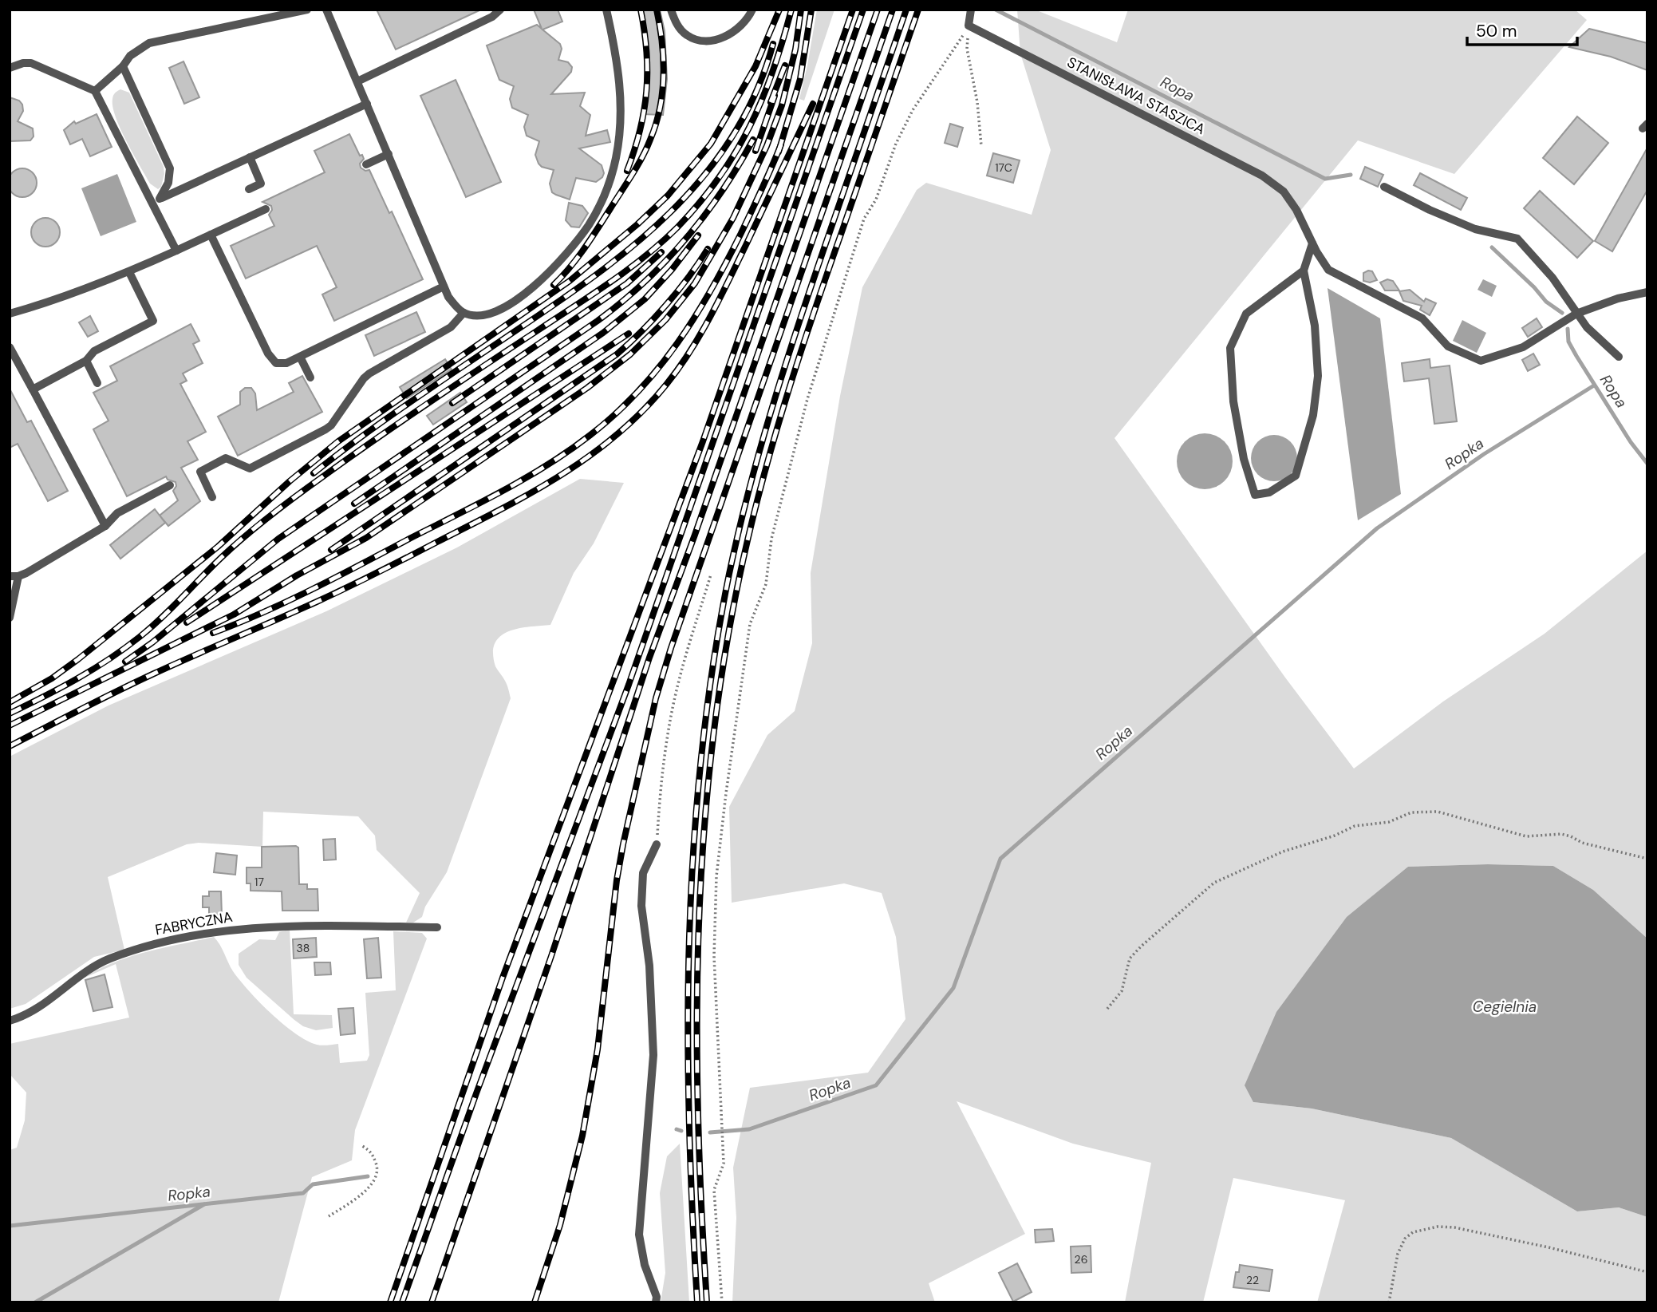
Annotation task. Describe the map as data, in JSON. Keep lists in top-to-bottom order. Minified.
{"streets":{"lane":["STANISŁAWA STASZICA","FABRYCZNA"]},"water":["Ropa","Ropka","Cegielnia"],"house_numbers":["17C","17","38","26","22"],"scale_bar":"50 m"}
